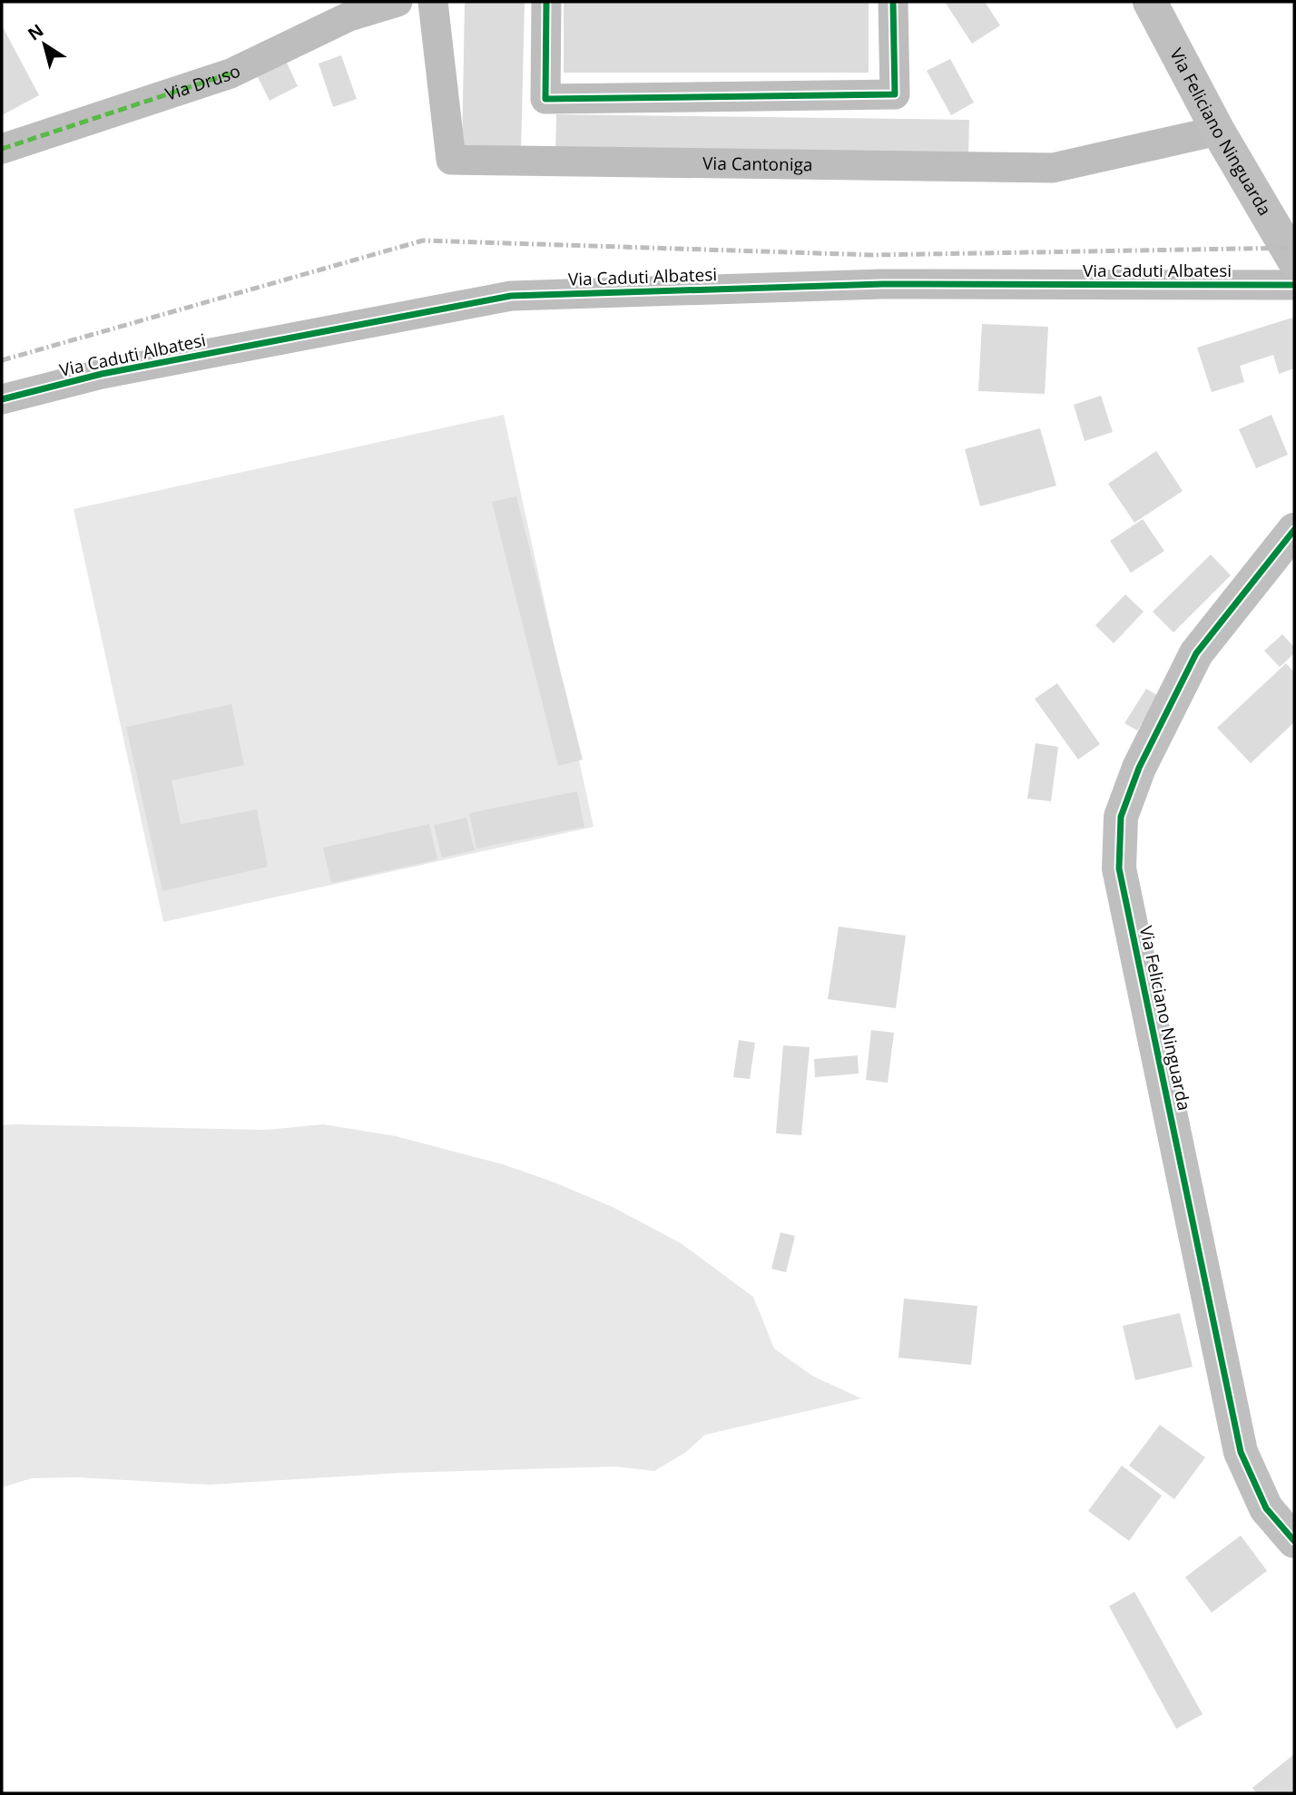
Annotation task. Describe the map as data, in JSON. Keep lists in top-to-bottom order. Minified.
{"streets":{"street":["Via Druso","Via Feliciano Ninguarda","Via Cantoniga","Via Caduti Albatesi"]},"crossings":[["Via Feliciano Ninguarda","Via Cantoniga"]],"north":"top left"}
